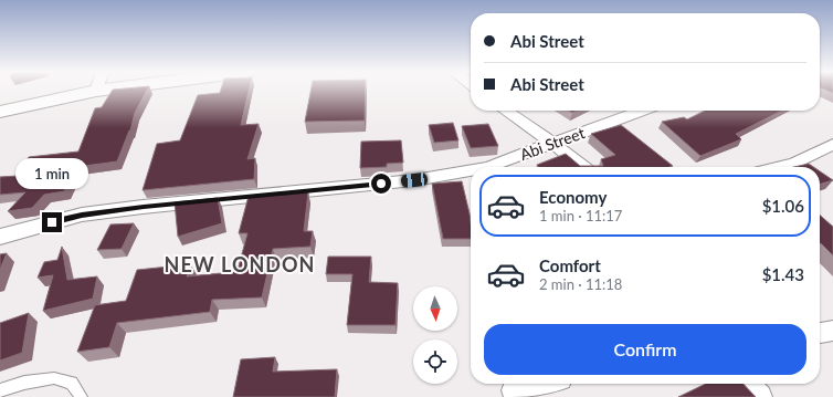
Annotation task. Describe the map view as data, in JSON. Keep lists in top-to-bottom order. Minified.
{"streets":{"street":["Abi Street"]},"districts":["NEW LONDON"],"north":"bottom","page":{"banner":["Abi Street","Abi Street"],"bubble":"1 min","list":[{"name":"Economy","note":"1 min · 11:17","value":"$1.06"},{"name":"Comfort","note":"2 min · 11:18","value":"$1.43"}],"buttons":"Confirm"}}
